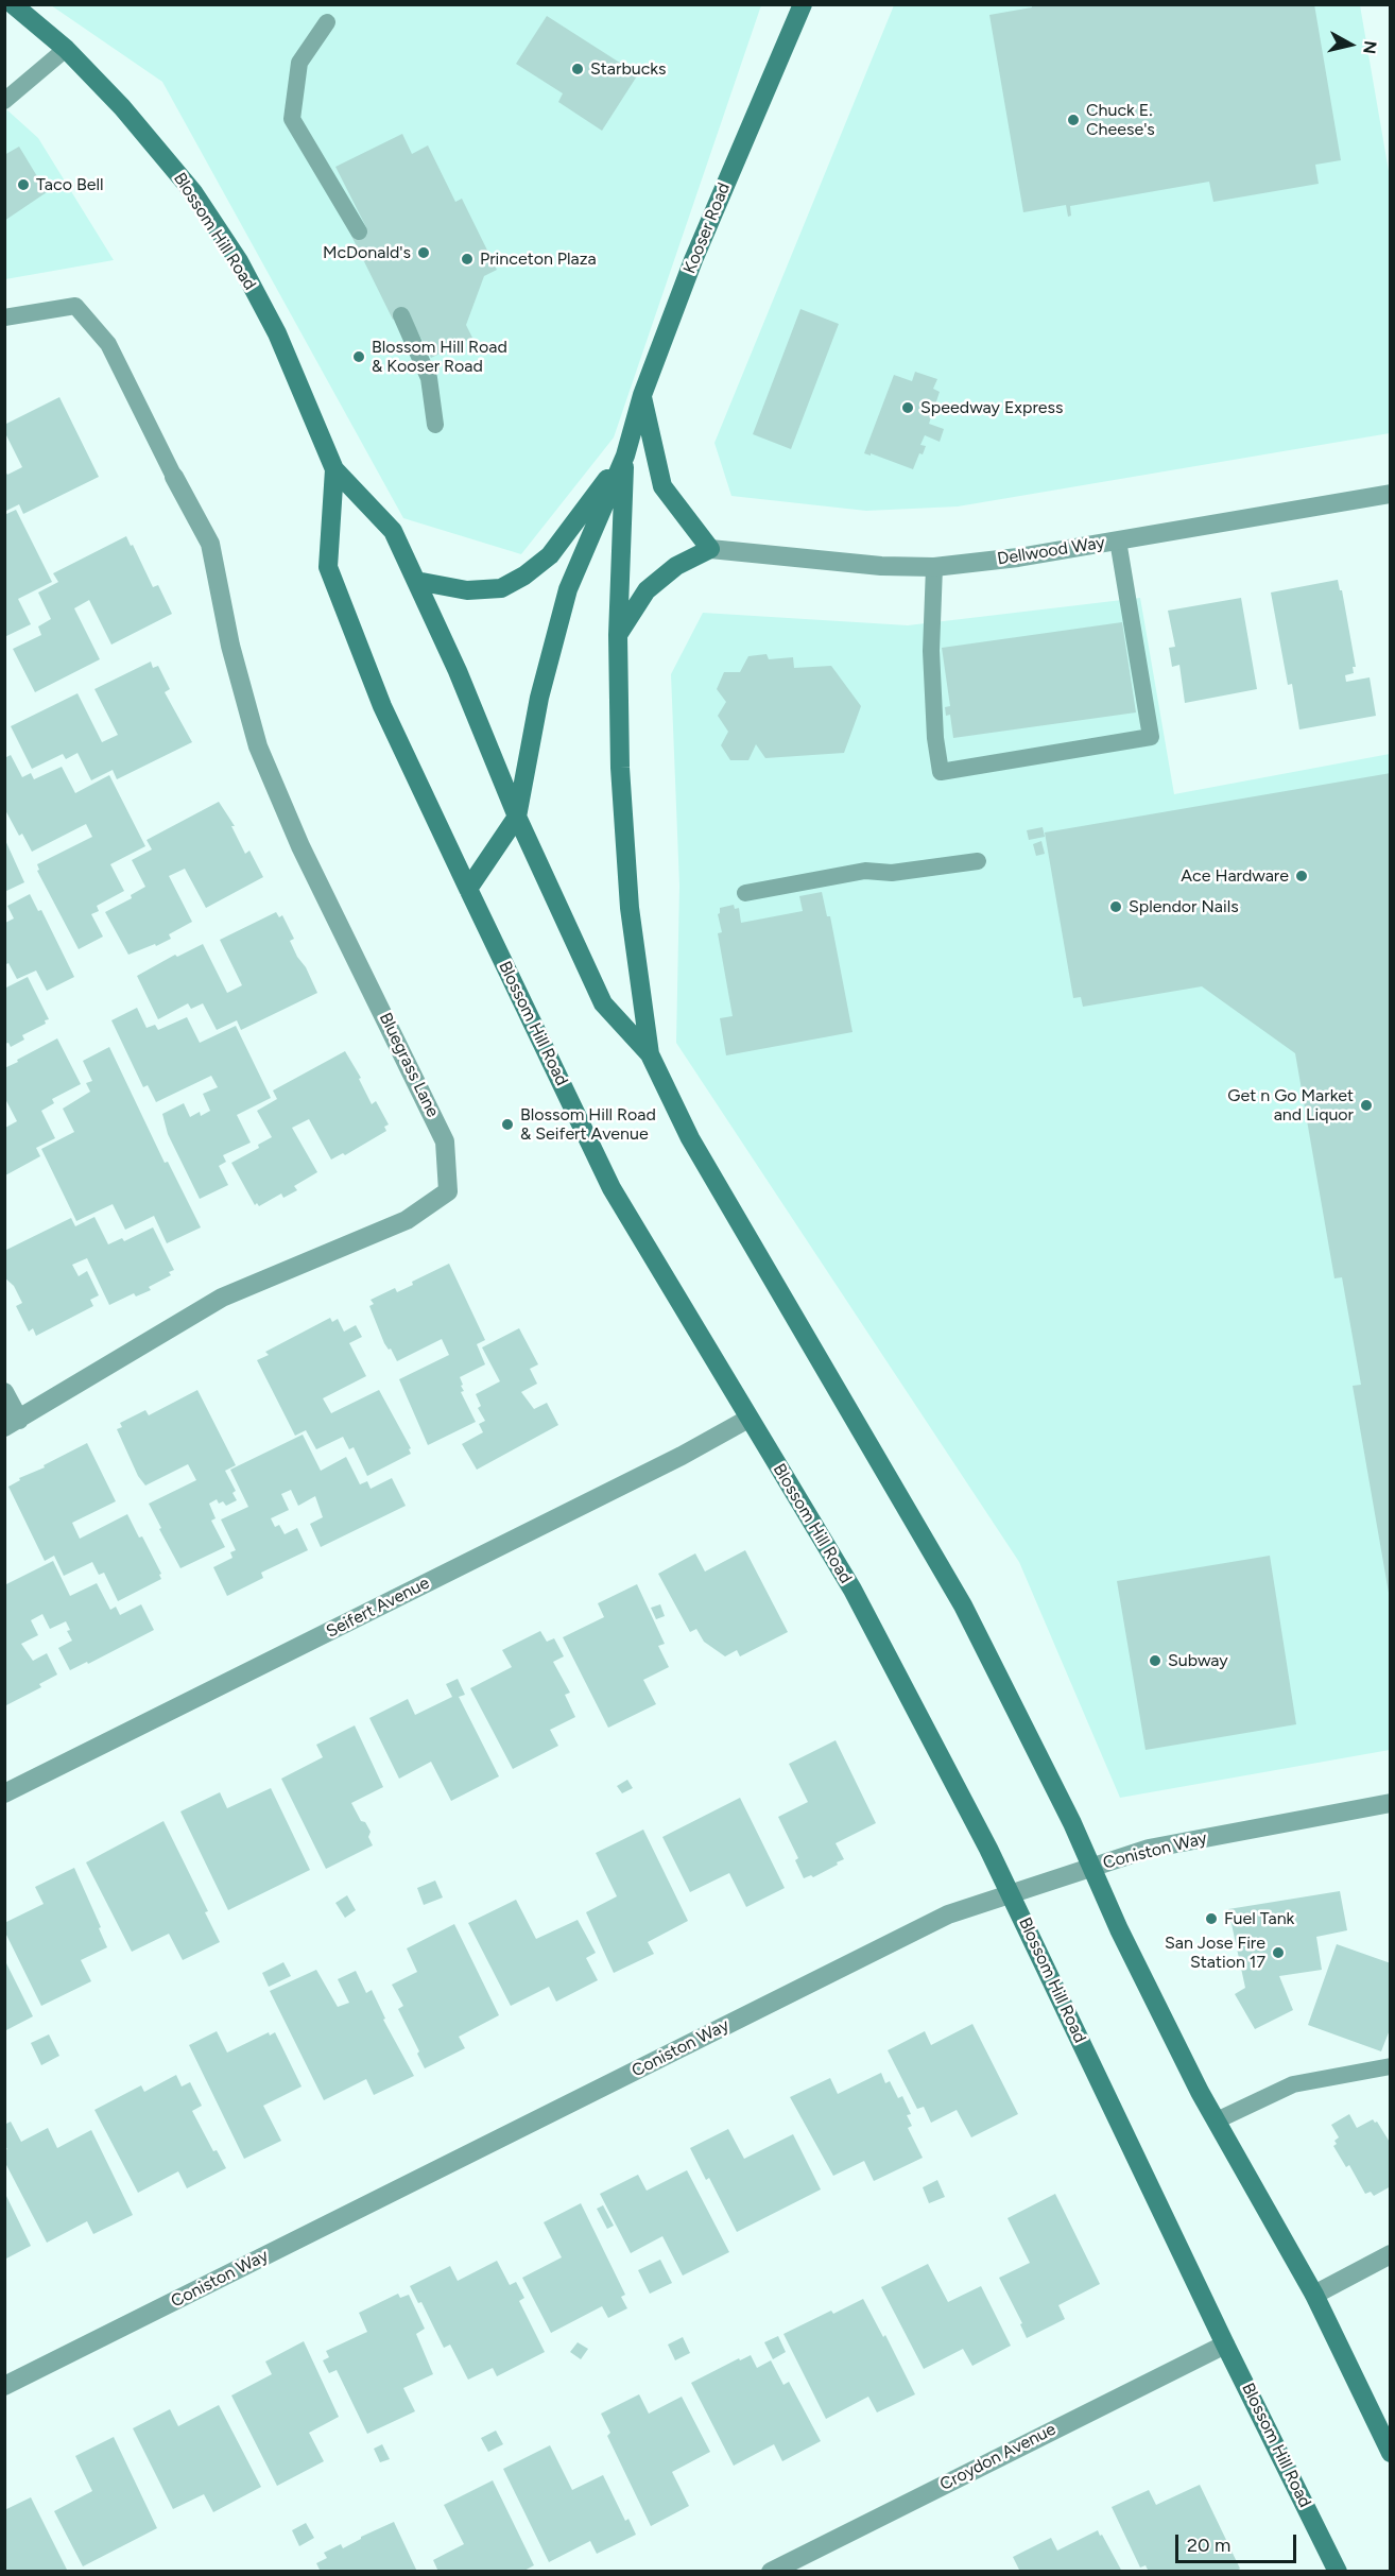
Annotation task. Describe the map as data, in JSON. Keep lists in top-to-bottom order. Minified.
{"streets":{"main road":["Kooser Road","Blossom Hill Road"],"street":["Dellwood Way","Bluegrass Lane","Seifert Avenue","Coniston Way","Croydon Avenue"]},"crossings":[["Blossom Hill Road","Seifert Avenue"],["Blossom Hill Road","Coniston Way"],["Blossom Hill Road","Croydon Avenue"]],"places":["Starbucks","Chuck E. Cheese's","Taco Bell","McDonald's","Princeton Plaza","Blossom Hill Road & Kooser Road","Speedway Express","Ace Hardware","Splendor Nails","Get n Go Market and Liquor","Blossom Hill Road & Seifert Avenue","Subway","Fuel Tank","San Jose Fire Station 17"],"scale_bar":"20 m","north":"right"}
